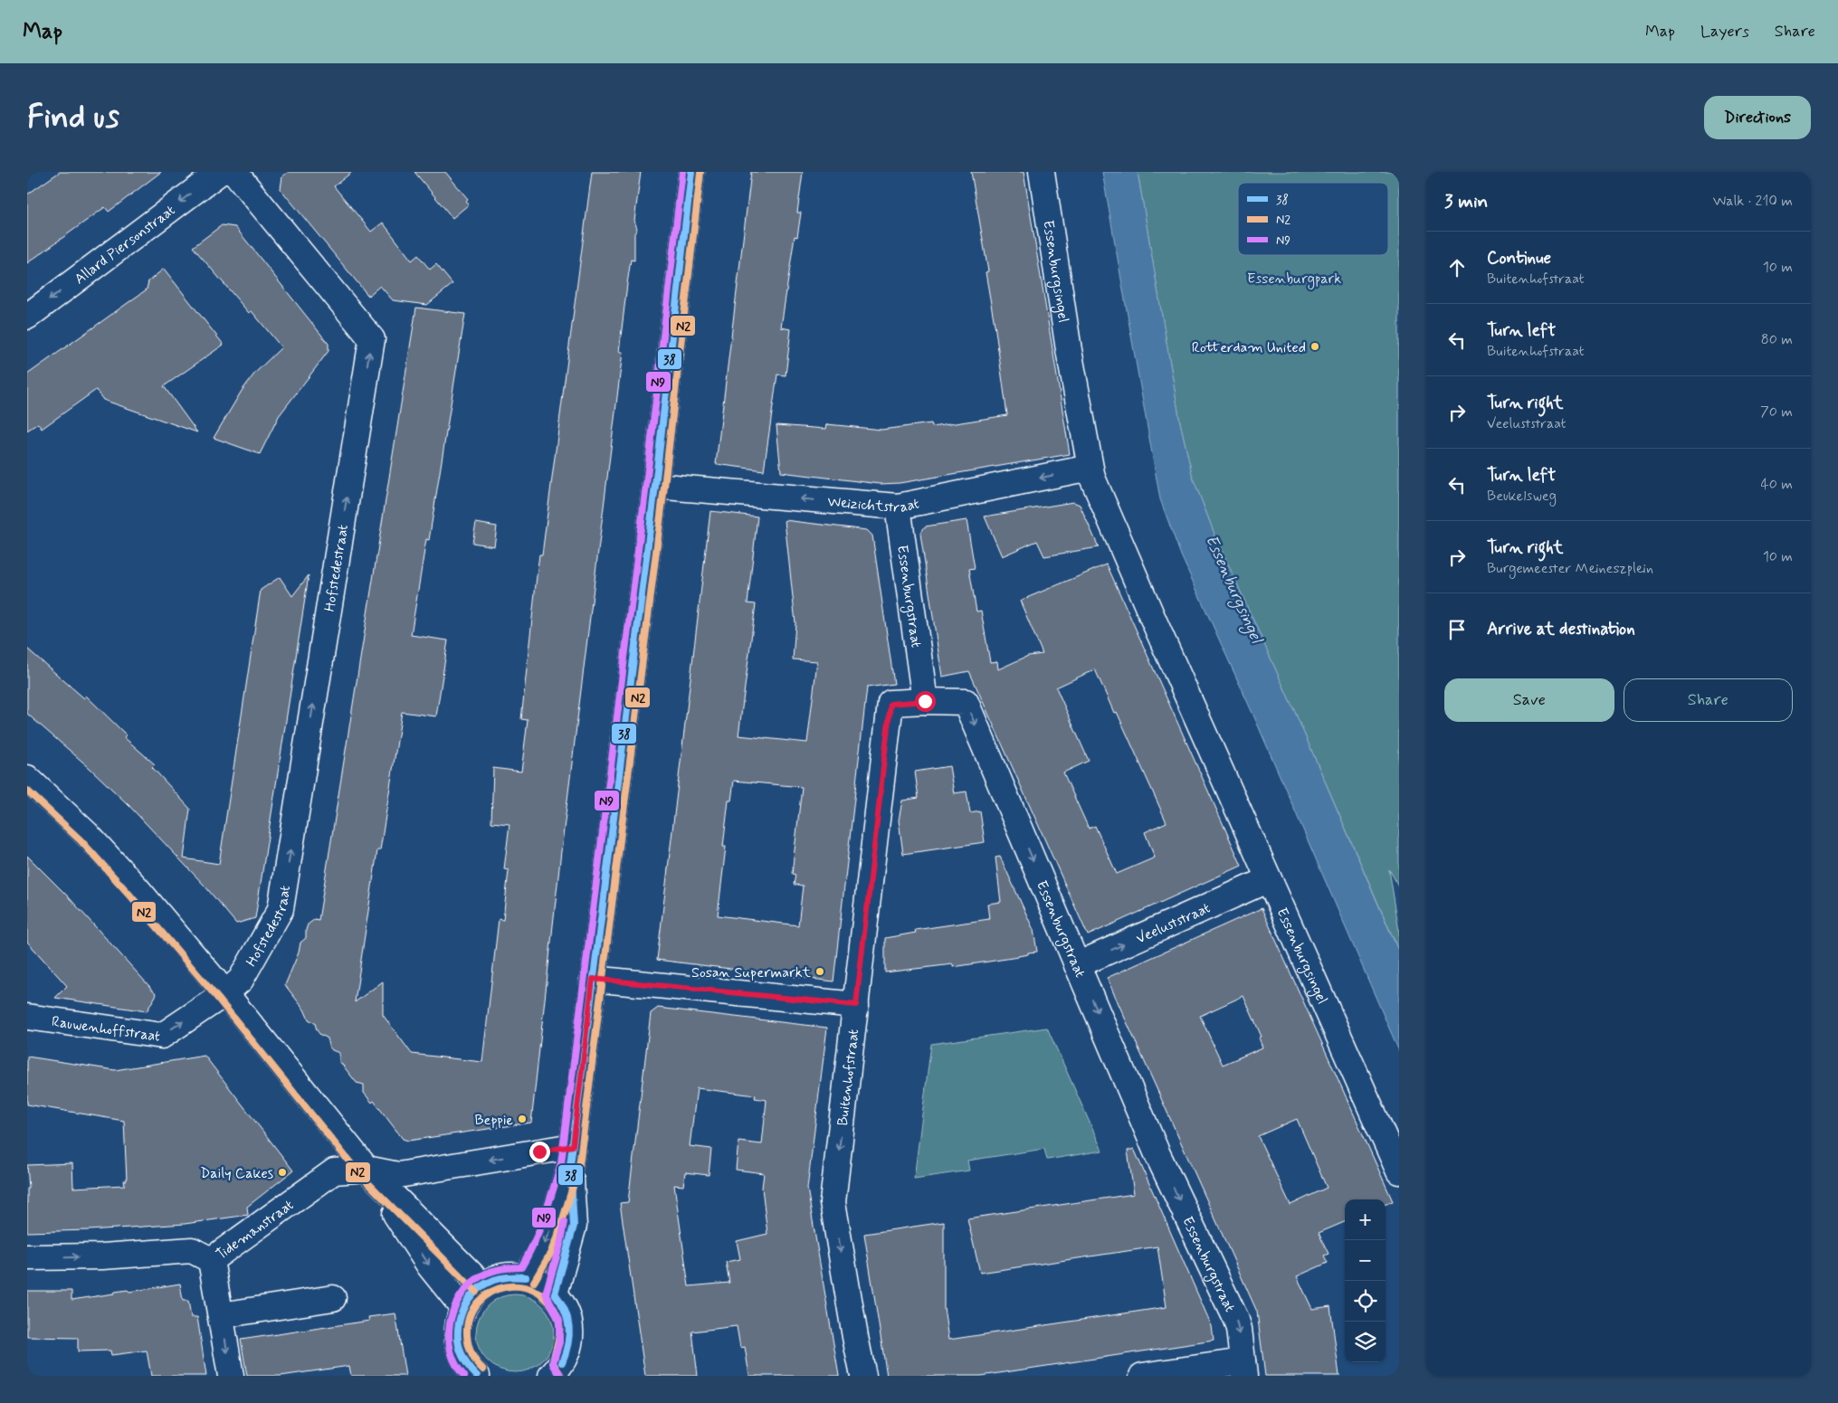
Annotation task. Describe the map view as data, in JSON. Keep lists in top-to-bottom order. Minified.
{"streets":{"street":["Allard Piersonstraat","Essenburgsingel","Weizichtstraat","Hofstedestraat","Essenburgstraat","Veeluststraat","Rauwenhoffstraat","Buitenhofstraat","Tidemanstraat"]},"crossings":[["Essenburgsingel","Weizichtstraat"],["Essenburgsingel","Veeluststraat"],["Weizichtstraat","Essenburgstraat"],["Hofstedestraat","Rauwenhoffstraat"],["Essenburgstraat","Veeluststraat"],["Essenburgstraat","Buitenhofstraat"]],"one_way":["Allard Piersonstraat","Weizichtstraat","Hofstedestraat","Essenburgstraat","Veeluststraat","Rauwenhoffstraat","Buitenhofstraat"],"water":["Essenburgsingel"],"parks":["Essenburgpark"],"places":["Rotterdam United","Sosan Supermarkt","Beppie","Daily Cakes"],"lines":["transit line 38","transit line N9","transit line N2"],"legend":["38","N2","N9"],"page":{"header":"Map","nav":["Map","Layers","Share"],"buttons":["Directions",["Save","Share"]],"title":"Find us","heading":["3 min","Walk · 210 m"],"list":[["Continue","Buitenhofstraat","10 m"],["Turn left","Buitenhofstraat","80 m"],["Turn right","Veeluststraat","70 m"],["Turn left","Beukelsweg","40 m"],["Turn right","Burgemeester Meineszplein","10 m"],"Arrive at destination"],"map_buttons":["+","−"]}}
